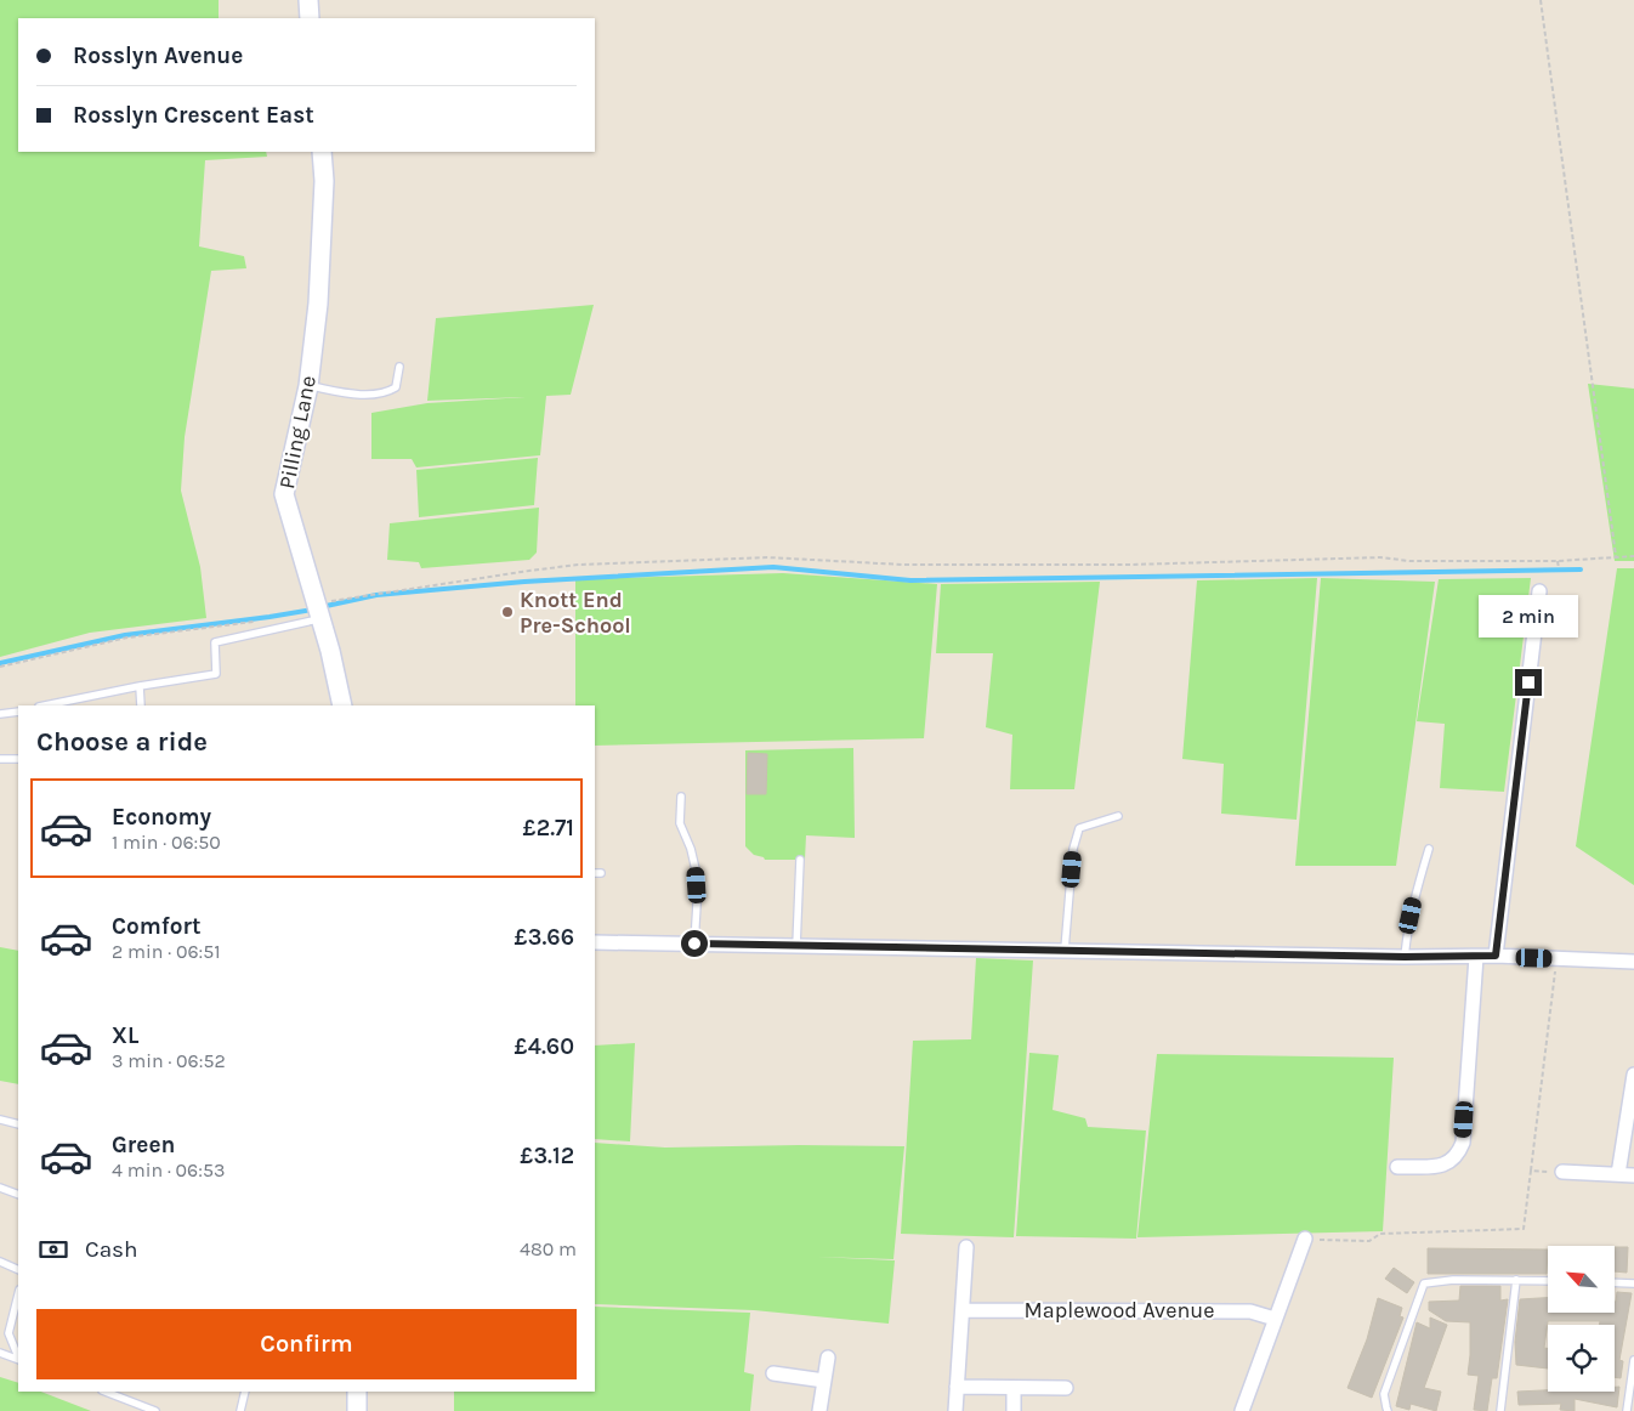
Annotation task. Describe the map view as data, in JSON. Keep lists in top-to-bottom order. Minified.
{"streets":{"street":["Pilling Lane","Maplewood Avenue"]},"places":["Knott End Pre-School"],"north":"top left","page":{"banner":["Rosslyn Avenue","Rosslyn Crescent East"],"bubble":"2 min","heading":"Choose a ride","list":[{"name":"Economy","note":"1 min · 06:50","value":"£2.71"},{"name":"Comfort","note":"2 min · 06:51","value":"£3.66"},{"name":"XL","note":"3 min · 06:52","value":"£4.60"},{"name":"Green","note":"4 min · 06:53","value":"£3.12"}],"pay":["Cash","480 m"],"buttons":"Confirm"}}
